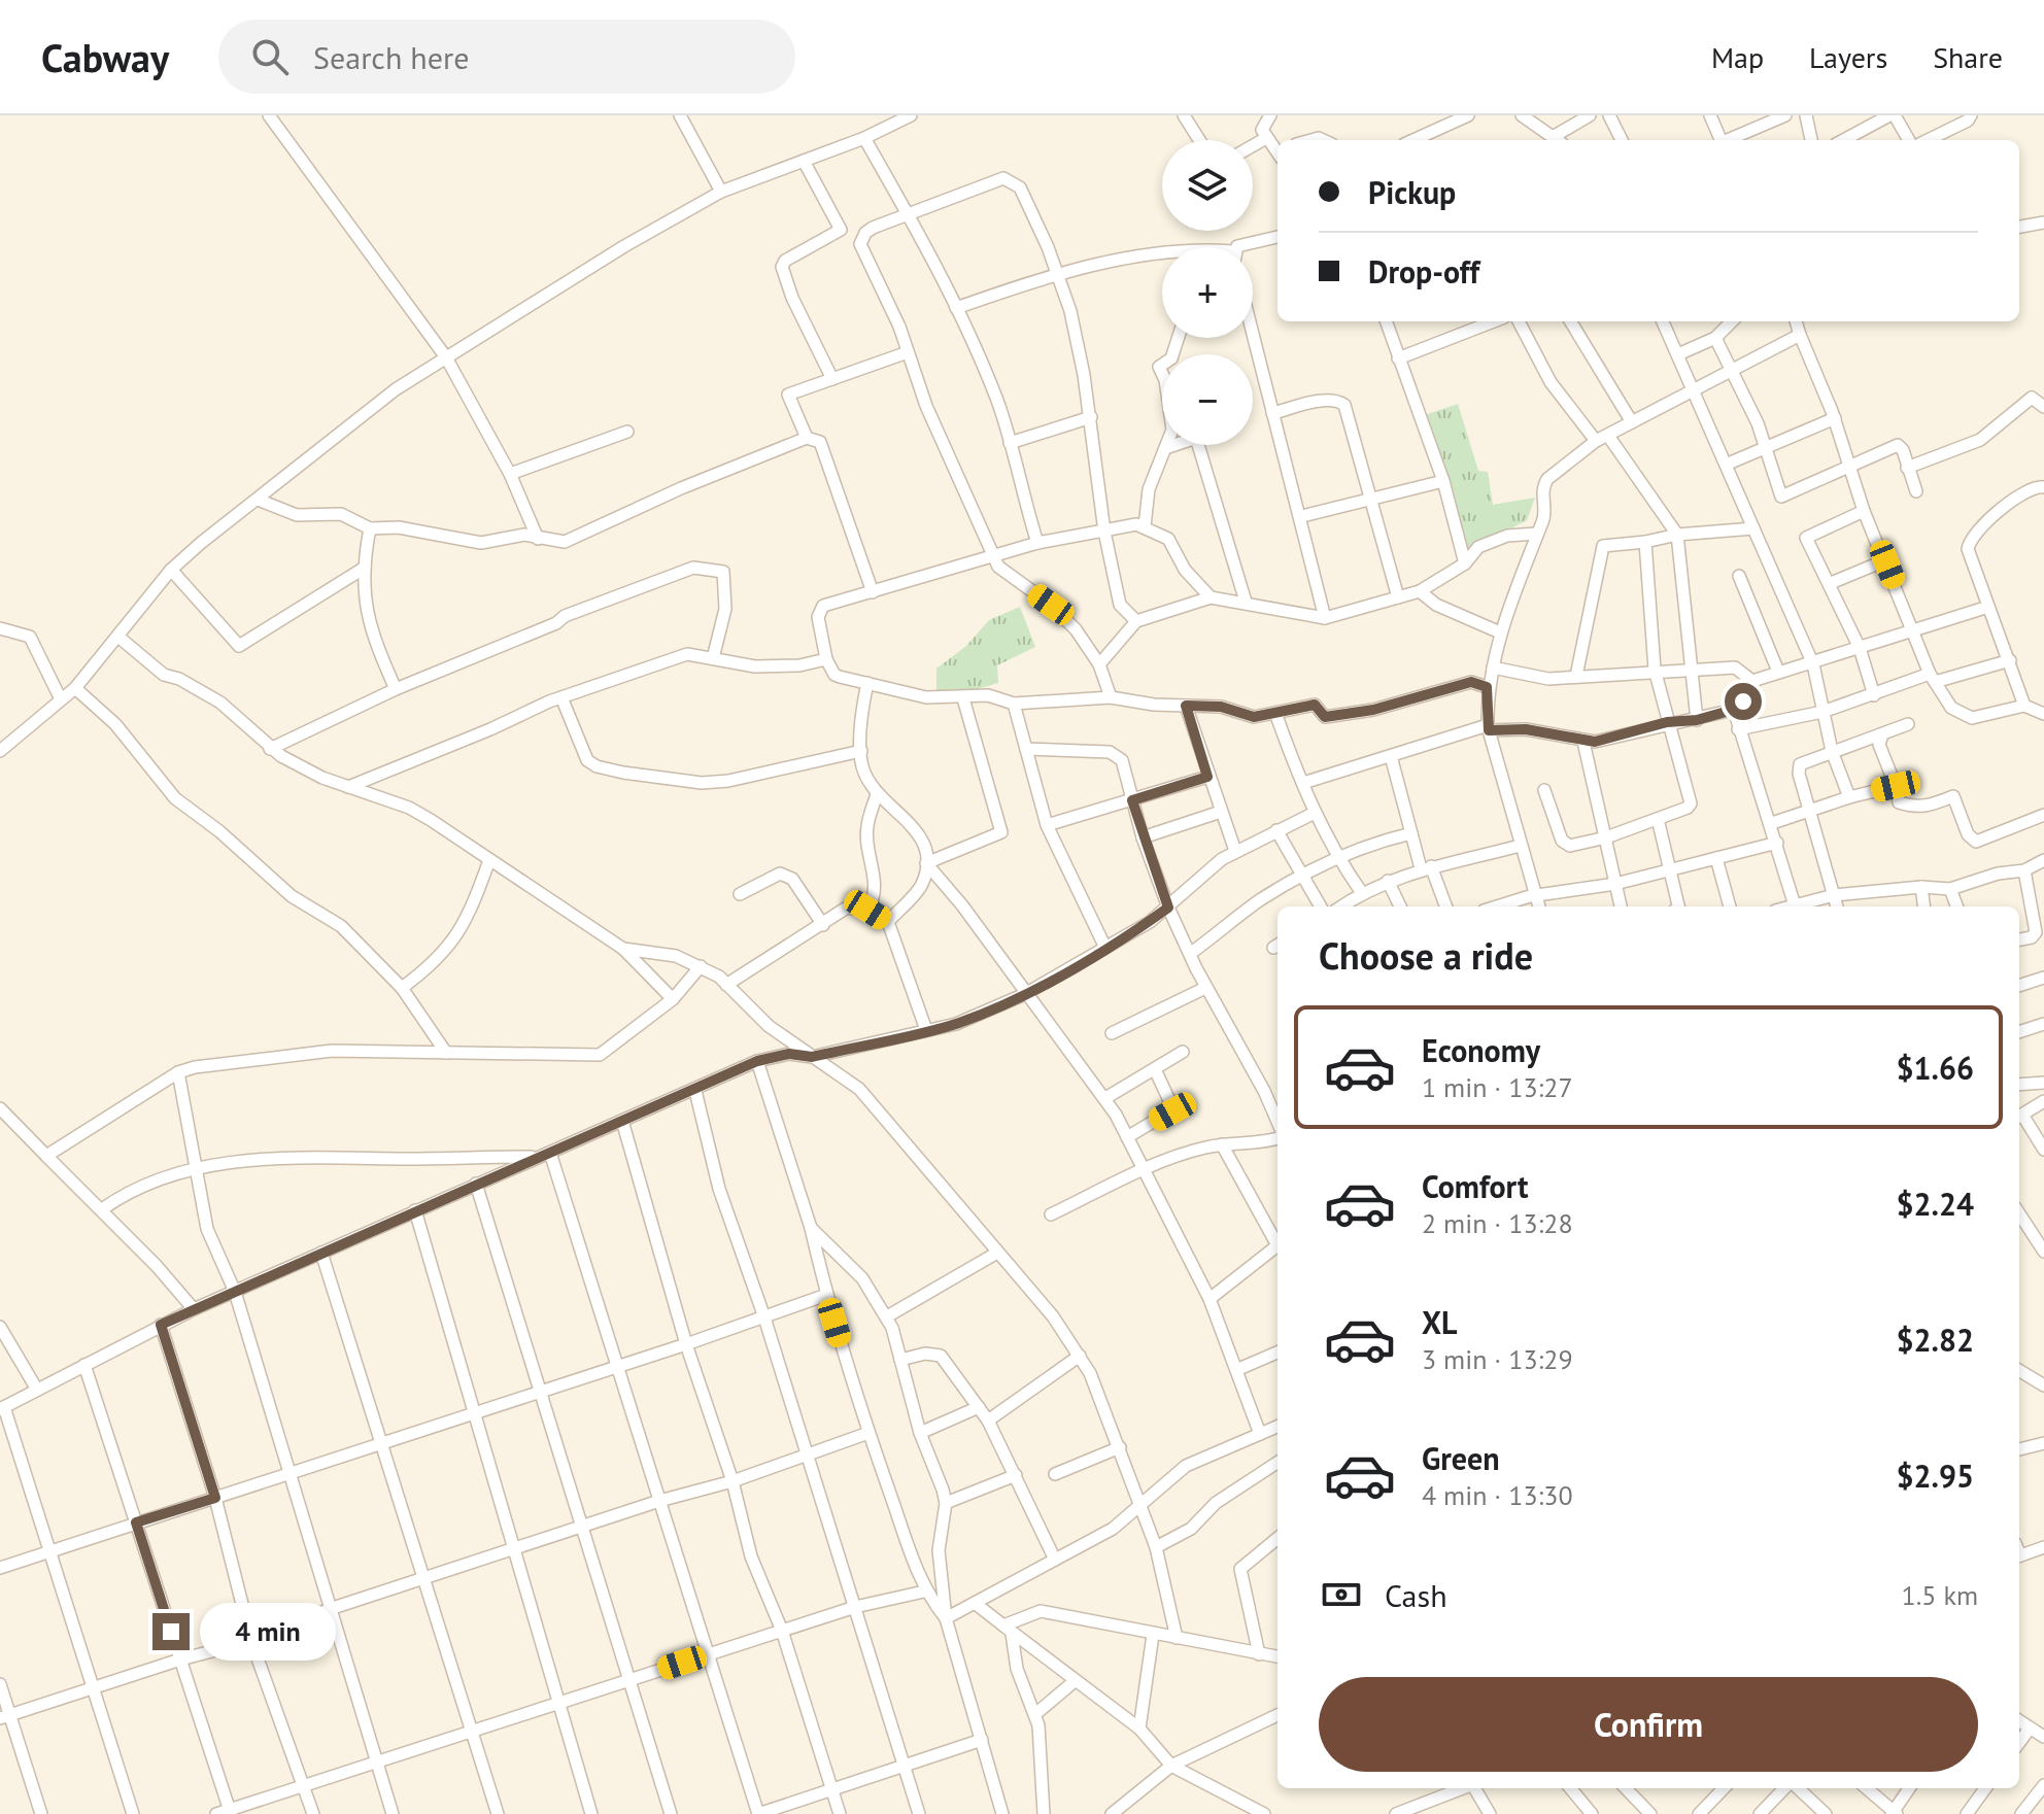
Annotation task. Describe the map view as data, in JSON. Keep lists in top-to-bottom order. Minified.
{"page":{"header":"Cabway","search":"Search here","nav":["Map","Layers","Share"],"map_buttons":["+","−"],"banner":["Pickup","Drop-off"],"heading":"Choose a ride","list":[{"name":"Economy","note":"1 min · 13:27","value":"$1.66"},{"name":"Comfort","note":"2 min · 13:28","value":"$2.24"},{"name":"XL","note":"3 min · 13:29","value":"$2.82"},{"name":"Green","note":"4 min · 13:30","value":"$2.95"}],"pay":["Cash","1.5 km"],"bubble":"4 min","buttons":"Confirm"}}
